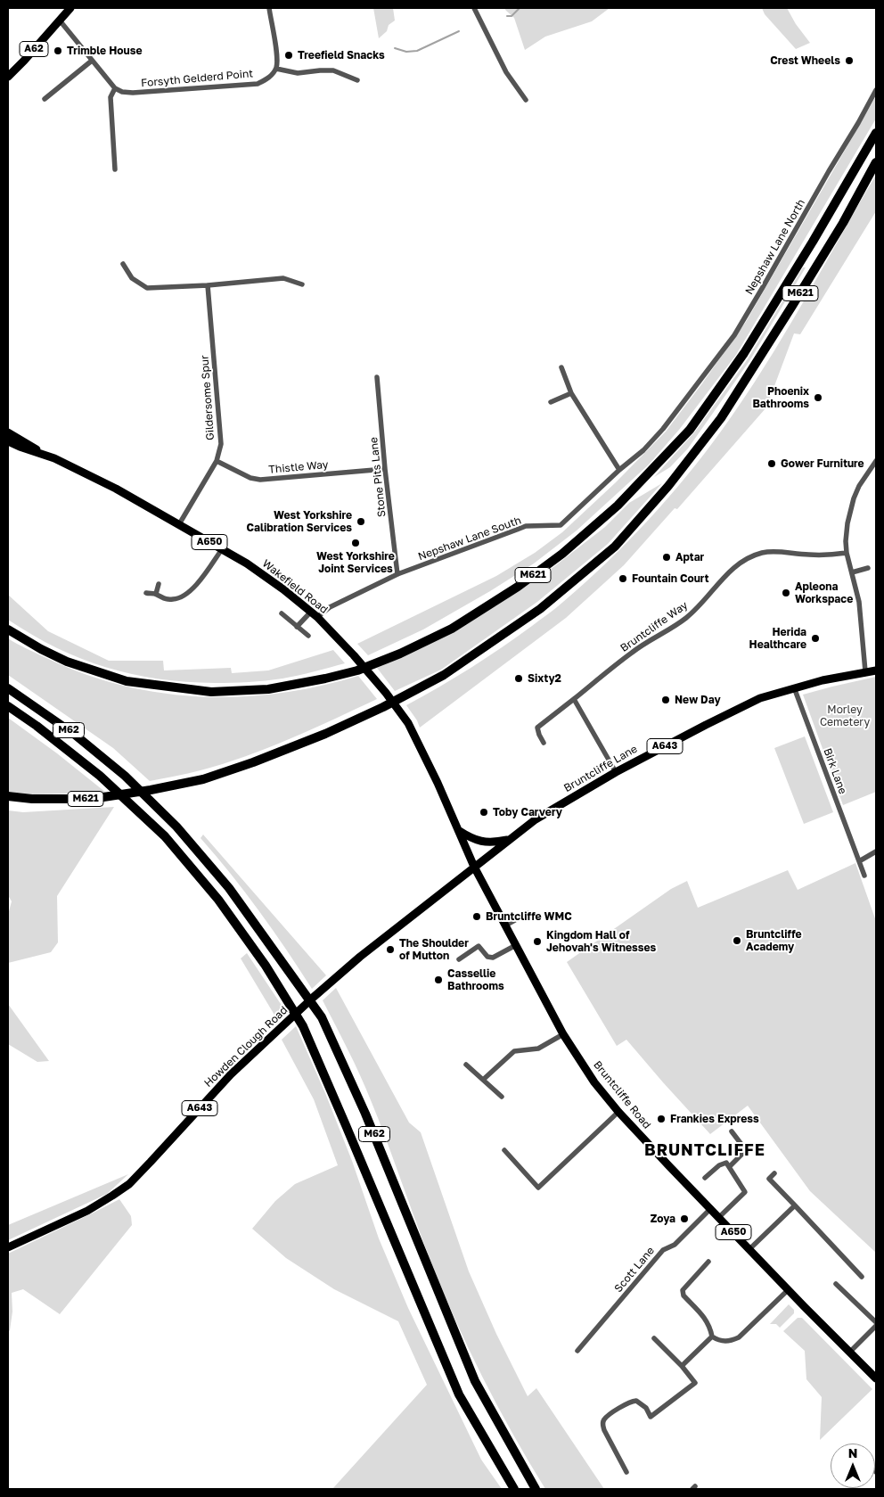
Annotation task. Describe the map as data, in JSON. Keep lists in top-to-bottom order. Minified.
{"streets":{"highway":["M621","M62"],"main road":["A62","A650","Wakefield Road","A643","Bruntcliffe Lane","Howden Clough Road","Bruntcliffe Road"],"street":["Forsyth Gelderd Point","Nepshaw Lane North","Gildersome Spur","Thistle Way","Stone Pits Lane","Nepshaw Lane South","Bruntcliffe Way","Birk Lane","Scott Lane"]},"crossings":[["Nepshaw Lane North","Nepshaw Lane South"],["Gildersome Spur","Thistle Way"],["Gildersome Spur","Wakefield Road"],["Thistle Way","Stone Pits Lane"],["Stone Pits Lane","Nepshaw Lane South"],["Nepshaw Lane South","Wakefield Road"],["Wakefield Road","Bruntcliffe Lane"],["Wakefield Road","Howden Clough Road"],["Wakefield Road","Bruntcliffe Road"],["Bruntcliffe Lane","Birk Lane"],["Bruntcliffe Lane","Howden Clough Road"],["Bruntcliffe Lane","Bruntcliffe Road"],["Howden Clough Road","Bruntcliffe Road"],["Bruntcliffe Road","Scott Lane"]],"districts":["BRUNTCLIFFE"],"parks":["Morley Cemetery"],"places":["Trimble House","Treefield Snacks","Crest Wheels","Phoenix Bathrooms","Gower Furniture","West Yorkshire Calibration Services","West Yorkshire Joint Services","Aptar","Fountain Court","Apleona Workspace","Herida Healthcare","Sixty2","New Day","Toby Carvery","Bruntcliffe WMC","Bruntcliffe Academy","Kingdom Hall of Jehovah's Witnesses","The Shoulder of Mutton","Cassellie Bathrooms","Frankies Express","Zoya"],"north":"top"}
